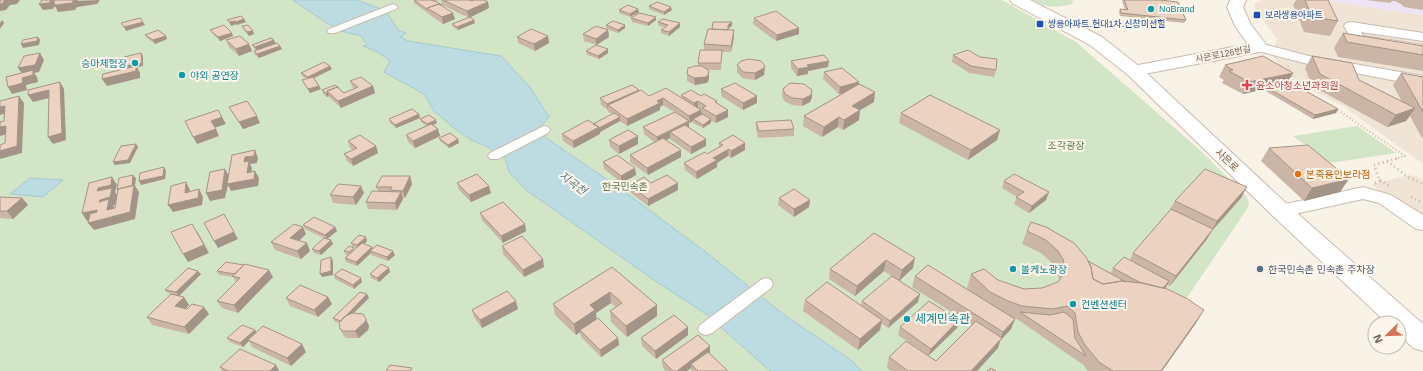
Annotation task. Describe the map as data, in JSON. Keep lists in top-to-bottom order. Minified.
{"streets":{"main road":["사은로126번길","사은로"]},"crossings":[["사은로126번길","사은로"]],"water":["지곡천"],"parks":["조각광장","한국민속촌"],"places":{"other":["NoBrand","승마체험장","야외 공연장","본죽용인보라점","볼케노광장","한국민속촌 민속촌 주차장","컨벤션센터","세계민속관"],"transit":["보라쌍용아파트","쌍용아파트.현대1차.신창미션힐"],"health":["윤소아청소년과의원"]},"north":"bottom left"}
